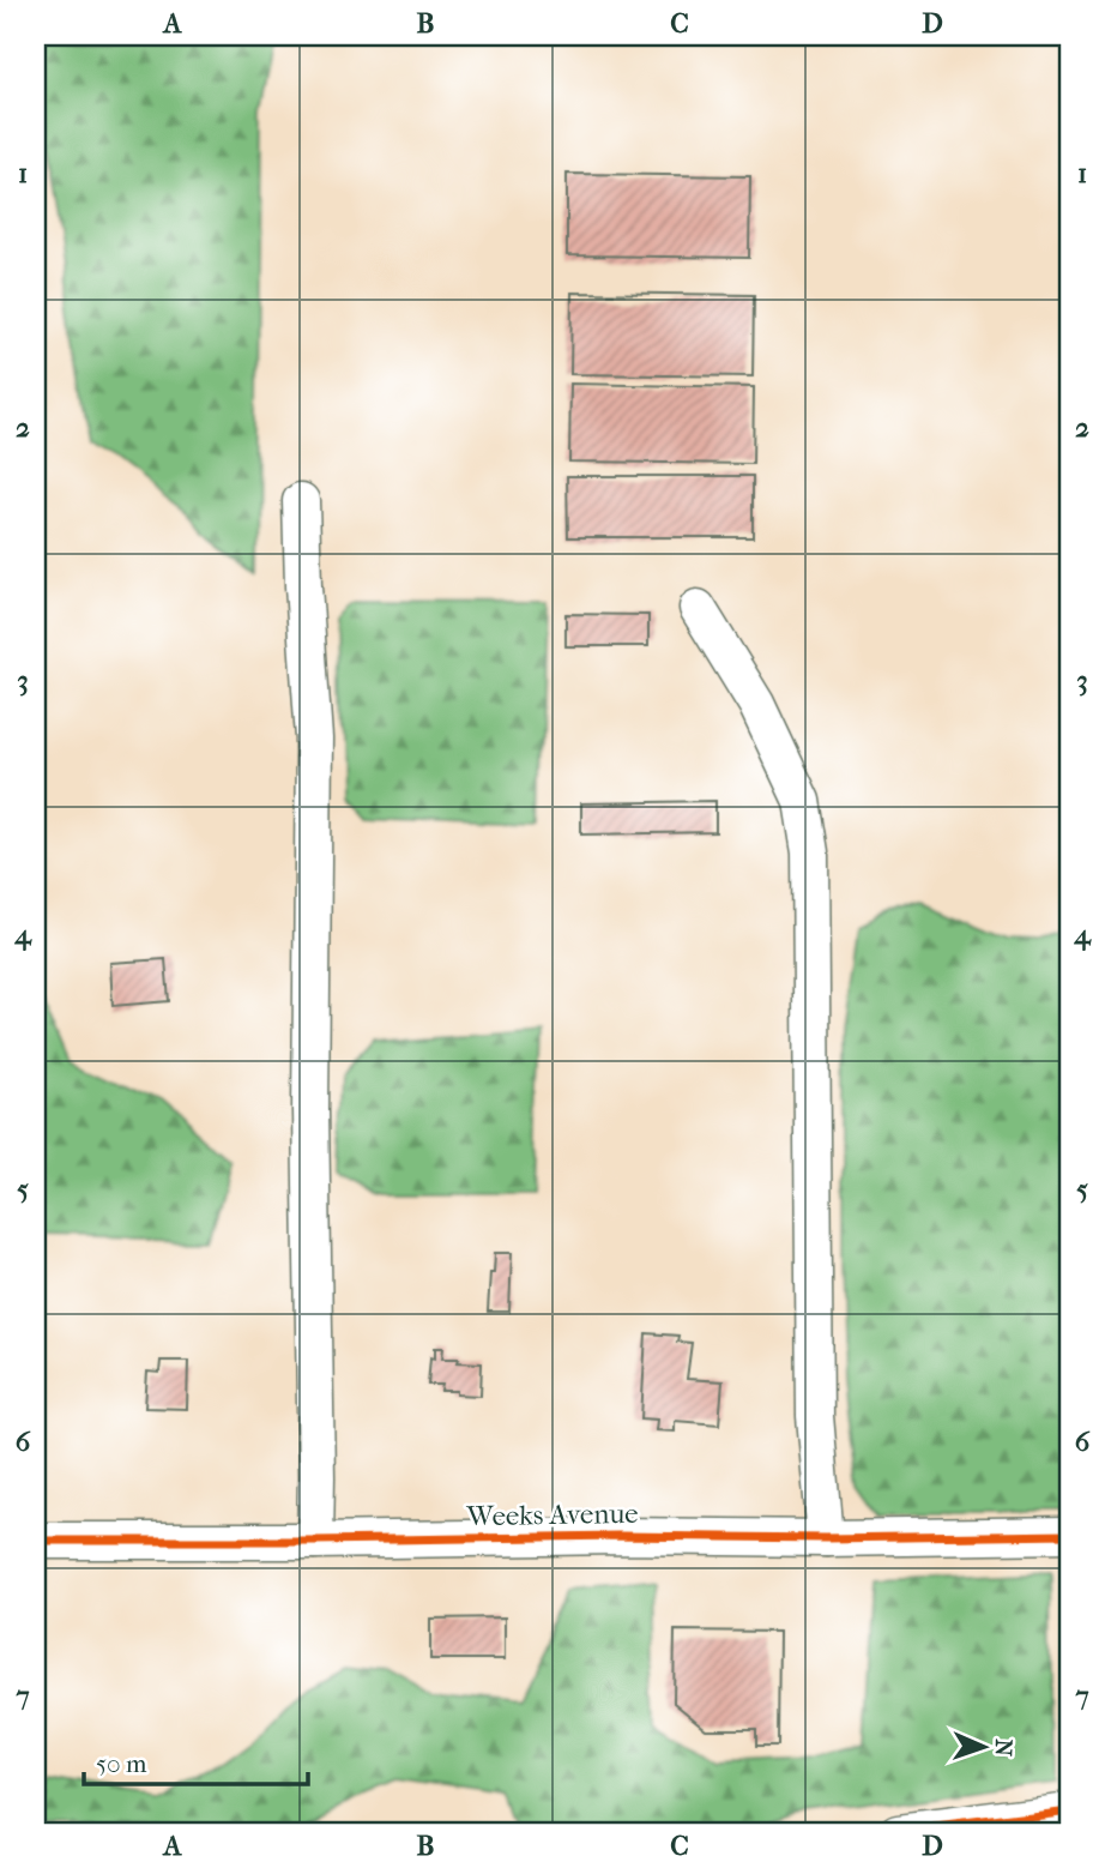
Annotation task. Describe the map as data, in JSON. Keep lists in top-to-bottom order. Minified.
{"streets":{"street":["Weeks Avenue"]},"scale_bar":"50 m","north":"right","grid":{"columns":["A","B","C","D"],"rows":["1","2","3","4","5","6","7"]}}
